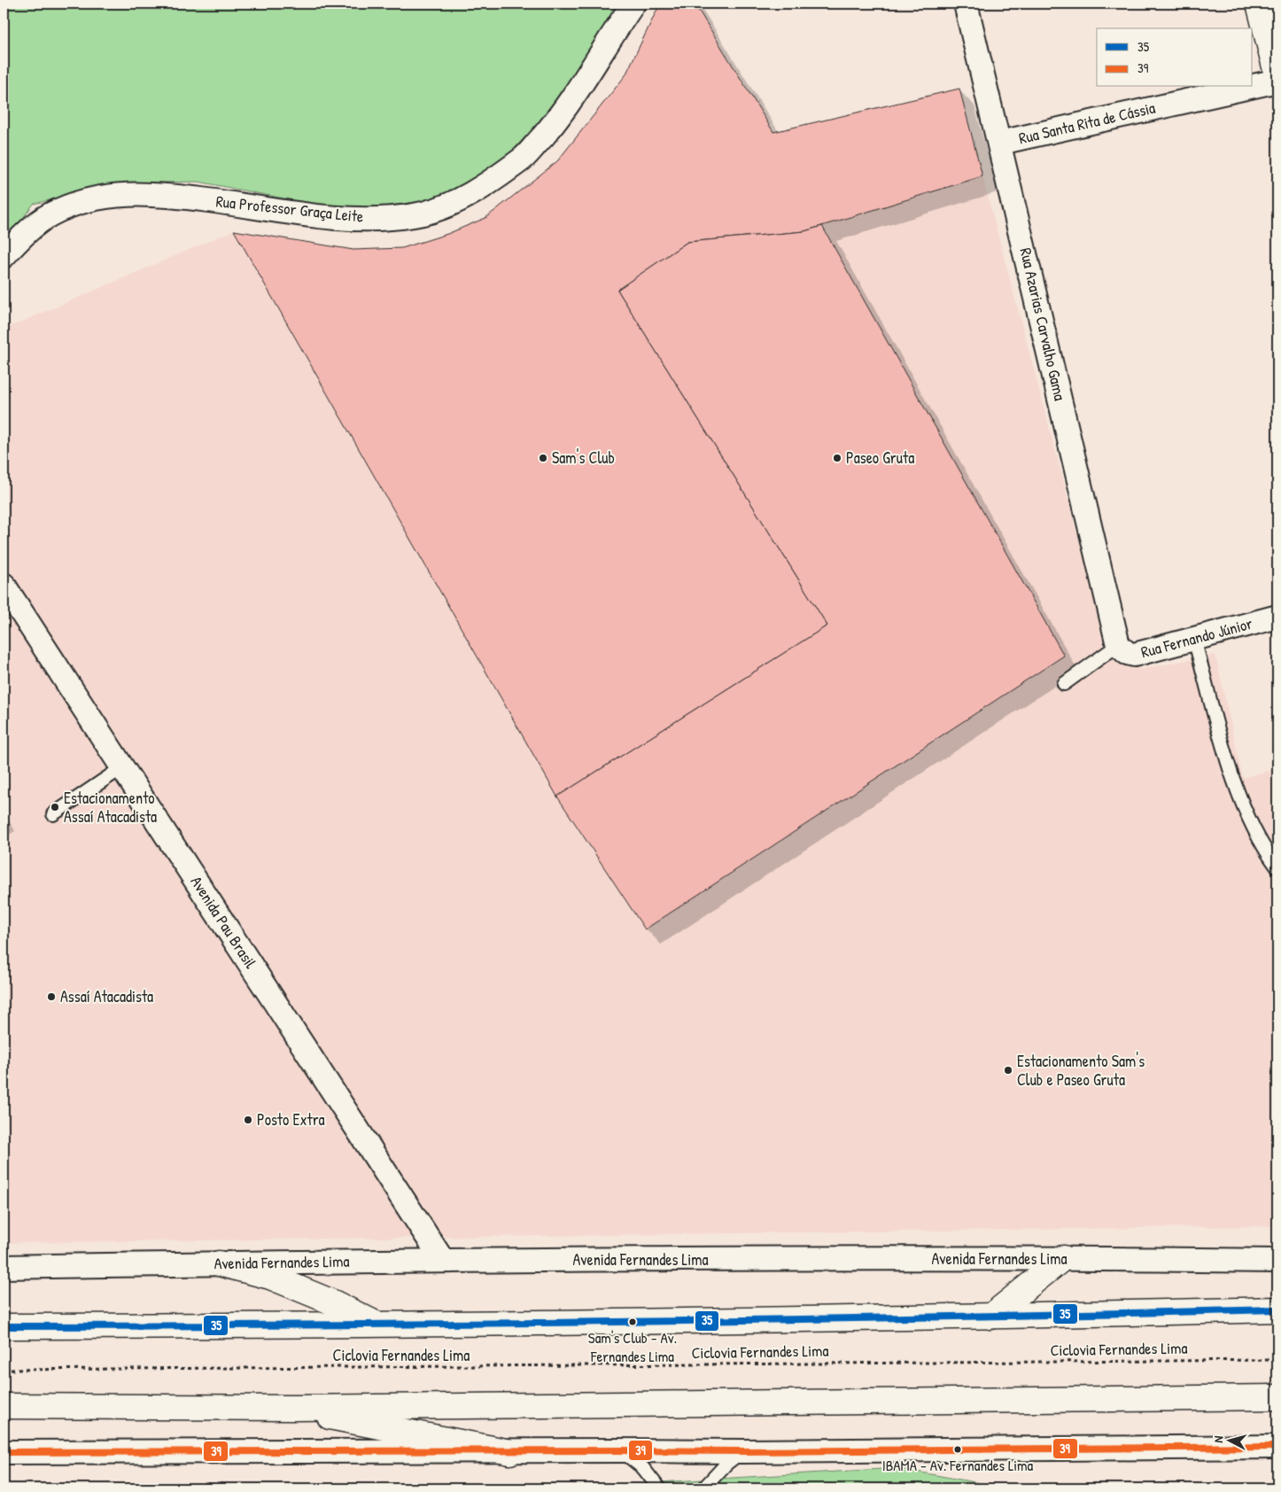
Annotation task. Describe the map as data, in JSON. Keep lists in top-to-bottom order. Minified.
{"streets":{"street":["Rua Santa Rita de Cássia","Rua Professor Graça Leite","Rua Azarias Carvalho Gama","Rua Fernando Júnior","Avenida Pau Brasil","Avenida Fernandes Lima"],"path":["Ciclovia Fernandes Lima"]},"crossings":[["Rua Santa Rita de Cássia","Rua Azarias Carvalho Gama"],["Rua Azarias Carvalho Gama","Rua Fernando Júnior"],["Avenida Pau Brasil","Avenida Fernandes Lima"]],"places":["Sam's Club","Paseo Gruta","Estacionamento Assaí Atacadista","Assaí Atacadista","Estacionamento Sam's Club e Paseo Gruta","Posto Extra","Sam's Club - Av. Fernandes Lima","IBAMA - Av. Fernandes Lima"],"lines":["transit line 35","transit line 39"],"legend":["35","39"],"north":"left"}
